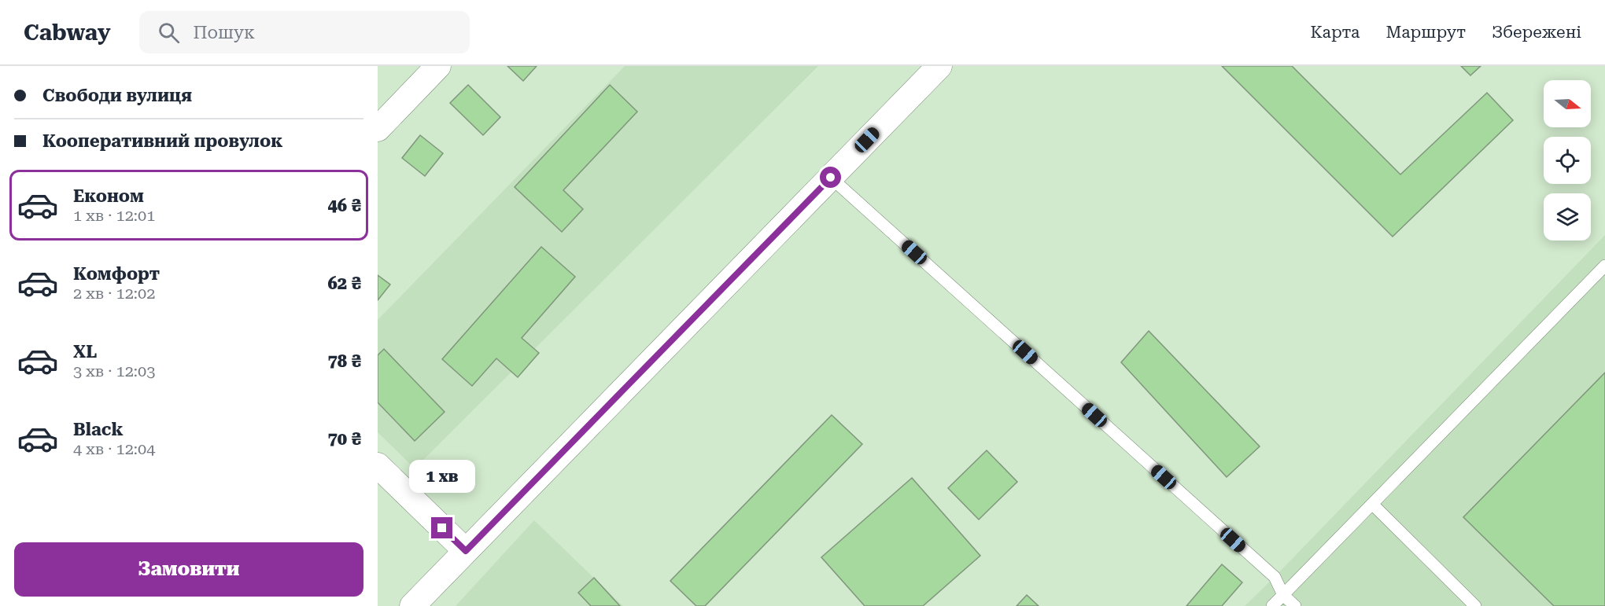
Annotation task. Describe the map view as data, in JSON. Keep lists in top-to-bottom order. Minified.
{"north":"right","page":{"header":"Cabway","search":"Пошук","nav":["Карта","Маршрут","Збережені"],"banner":["Свободи вулиця","Кооперативний провулок"],"list":[{"name":"Економ","note":"1 хв · 12:01","value":"46 ₴"},{"name":"Комфорт","note":"2 хв · 12:02","value":"62 ₴"},{"name":"XL","note":"3 хв · 12:03","value":"78 ₴"},{"name":"Black","note":"4 хв · 12:04","value":"70 ₴"}],"bubble":"1 хв","buttons":"Замовити"}}
